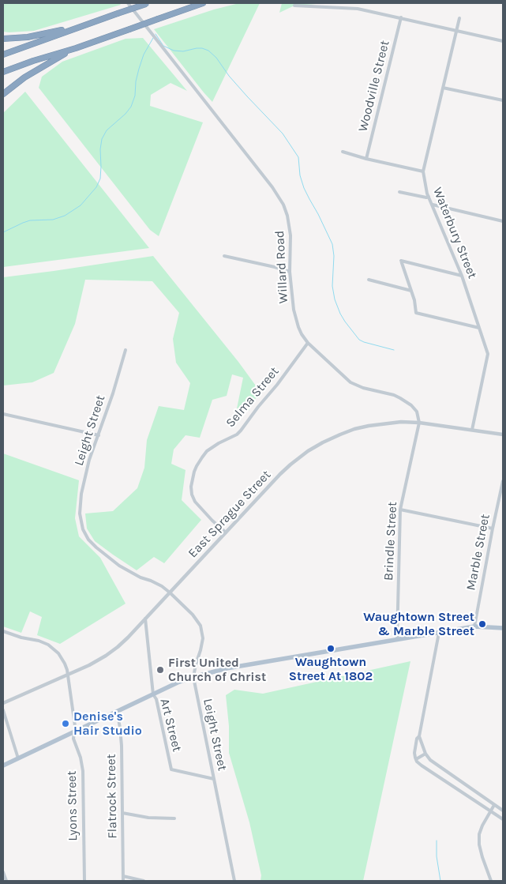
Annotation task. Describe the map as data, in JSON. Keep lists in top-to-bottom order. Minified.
{"streets":{"street":["Woodville Street","Waterbury Street","Willard Road","Selma Street","Leight Street","East Sprague Street","Brindle Street","Marble Street","Art Street","Flatrock Street","Lyons Street"]},"crossings":[["Waterbury Street","East Sprague Street"],["Willard Road","Selma Street"],["Willard Road","East Sprague Street"],["Willard Road","Brindle Street"],["Selma Street","East Sprague Street"],["Leight Street","East Sprague Street"],["Leight Street","Art Street"],["East Sprague Street","Brindle Street"],["East Sprague Street","Art Street"],["East Sprague Street","Lyons Street"]],"places":["Waughtown Street & Marble Street","Waughtown Street At 1802","First United Church of Christ","Denise's Hair Studio"]}
